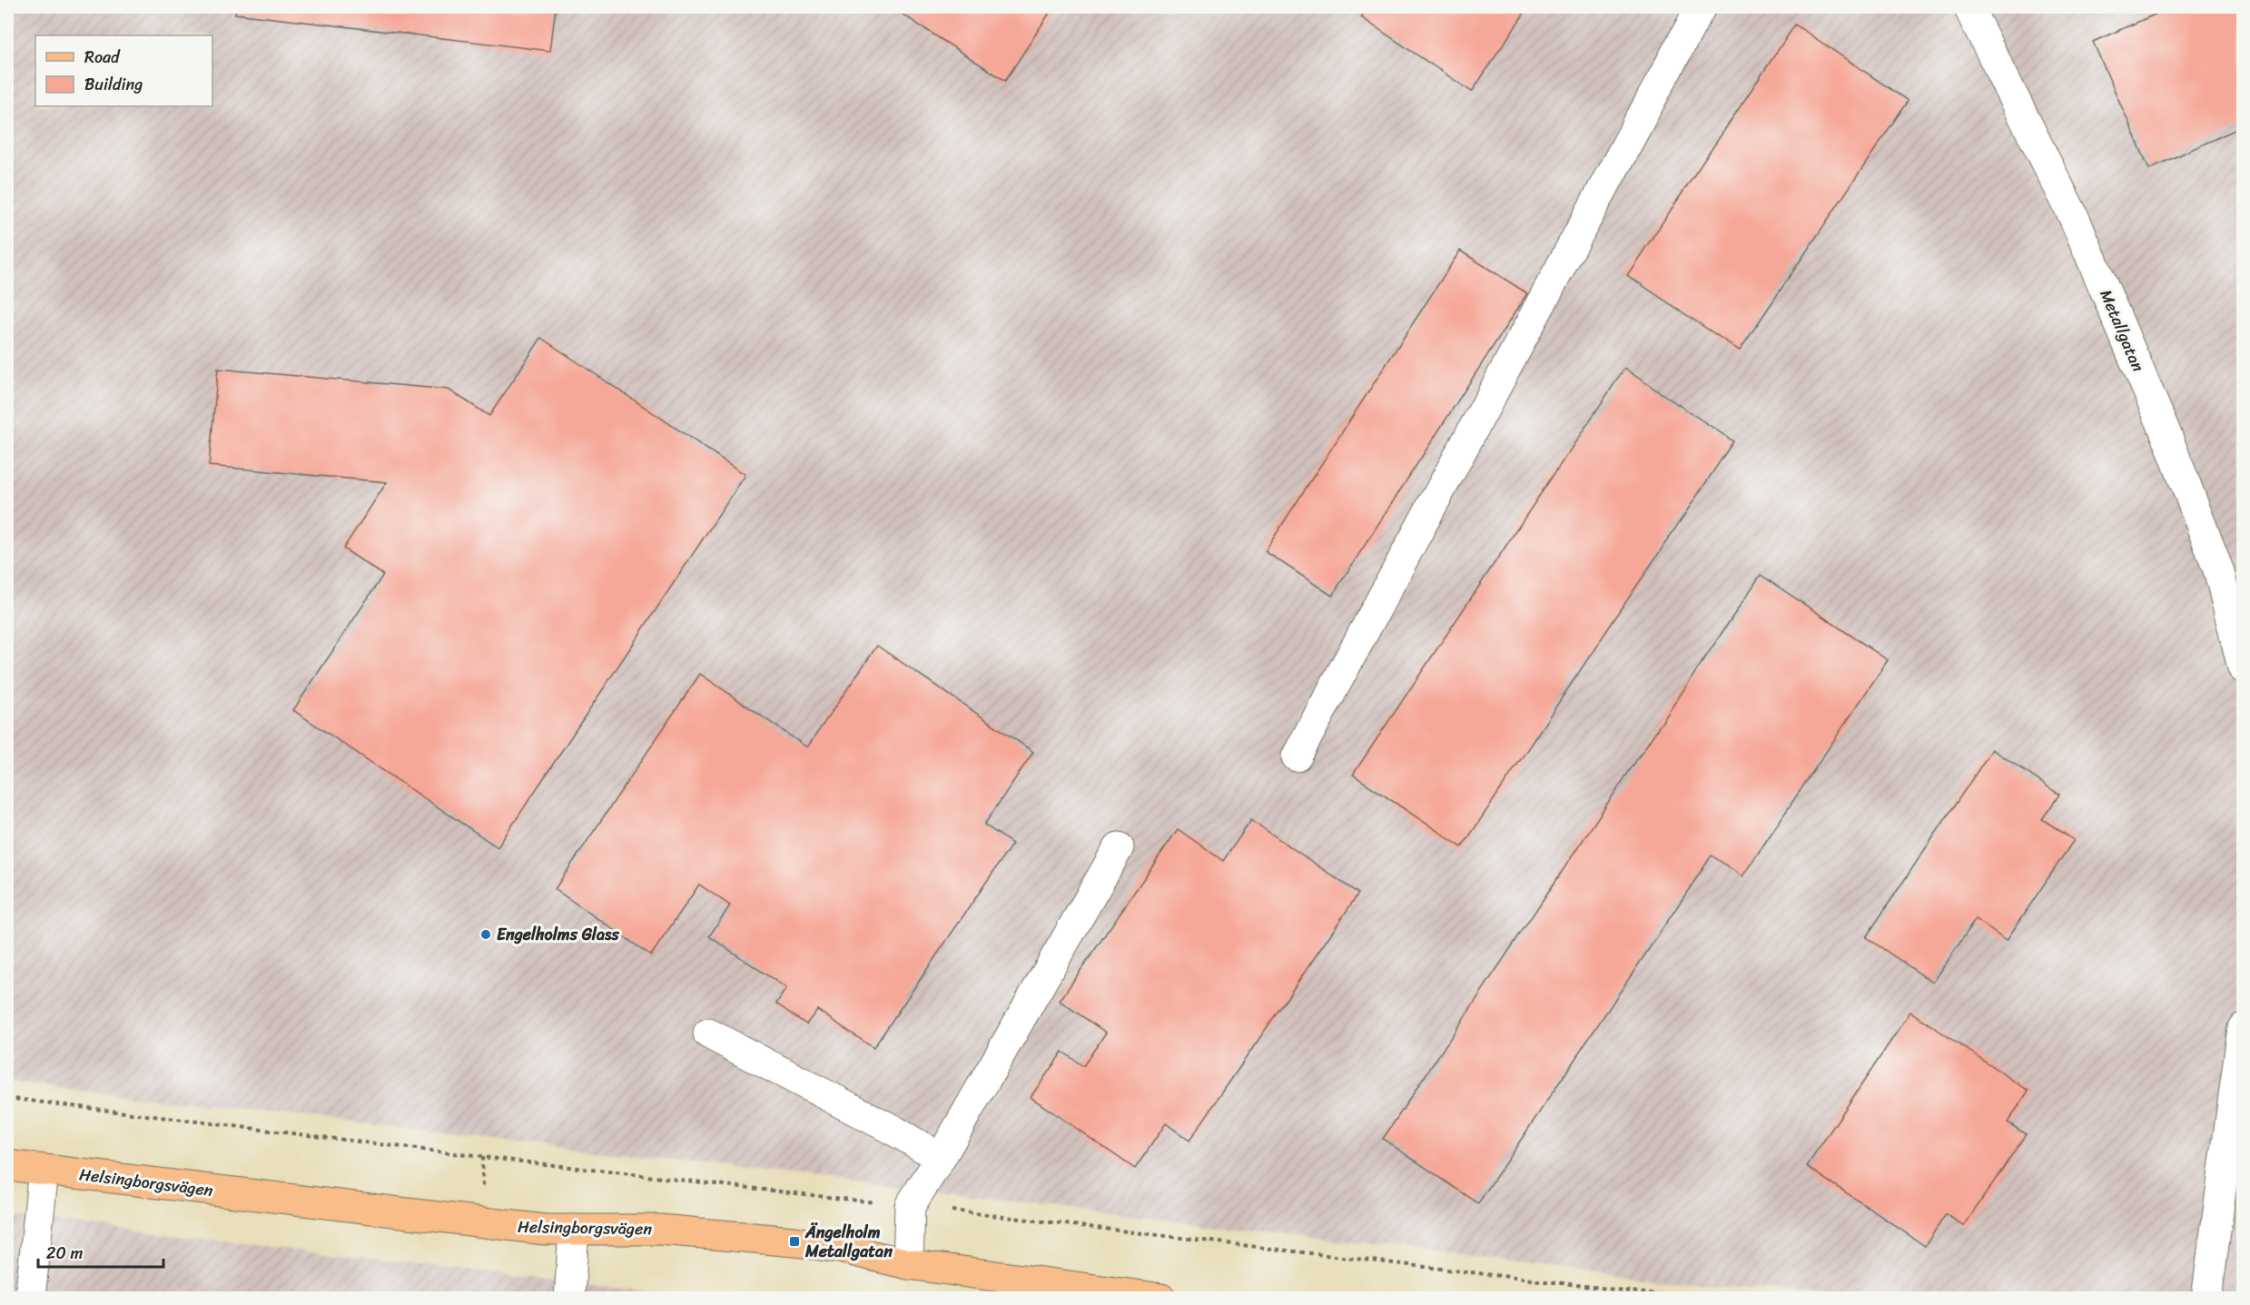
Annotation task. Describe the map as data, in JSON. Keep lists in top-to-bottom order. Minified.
{"streets":{"main road":["Helsingborgsvägen"],"street":["Metallgatan"]},"places":{"other":["Engelholms Glass"],"transit":["Ängelholm Metallgatan"]},"legend":["Road","Building"],"scale_bar":"20 m"}
